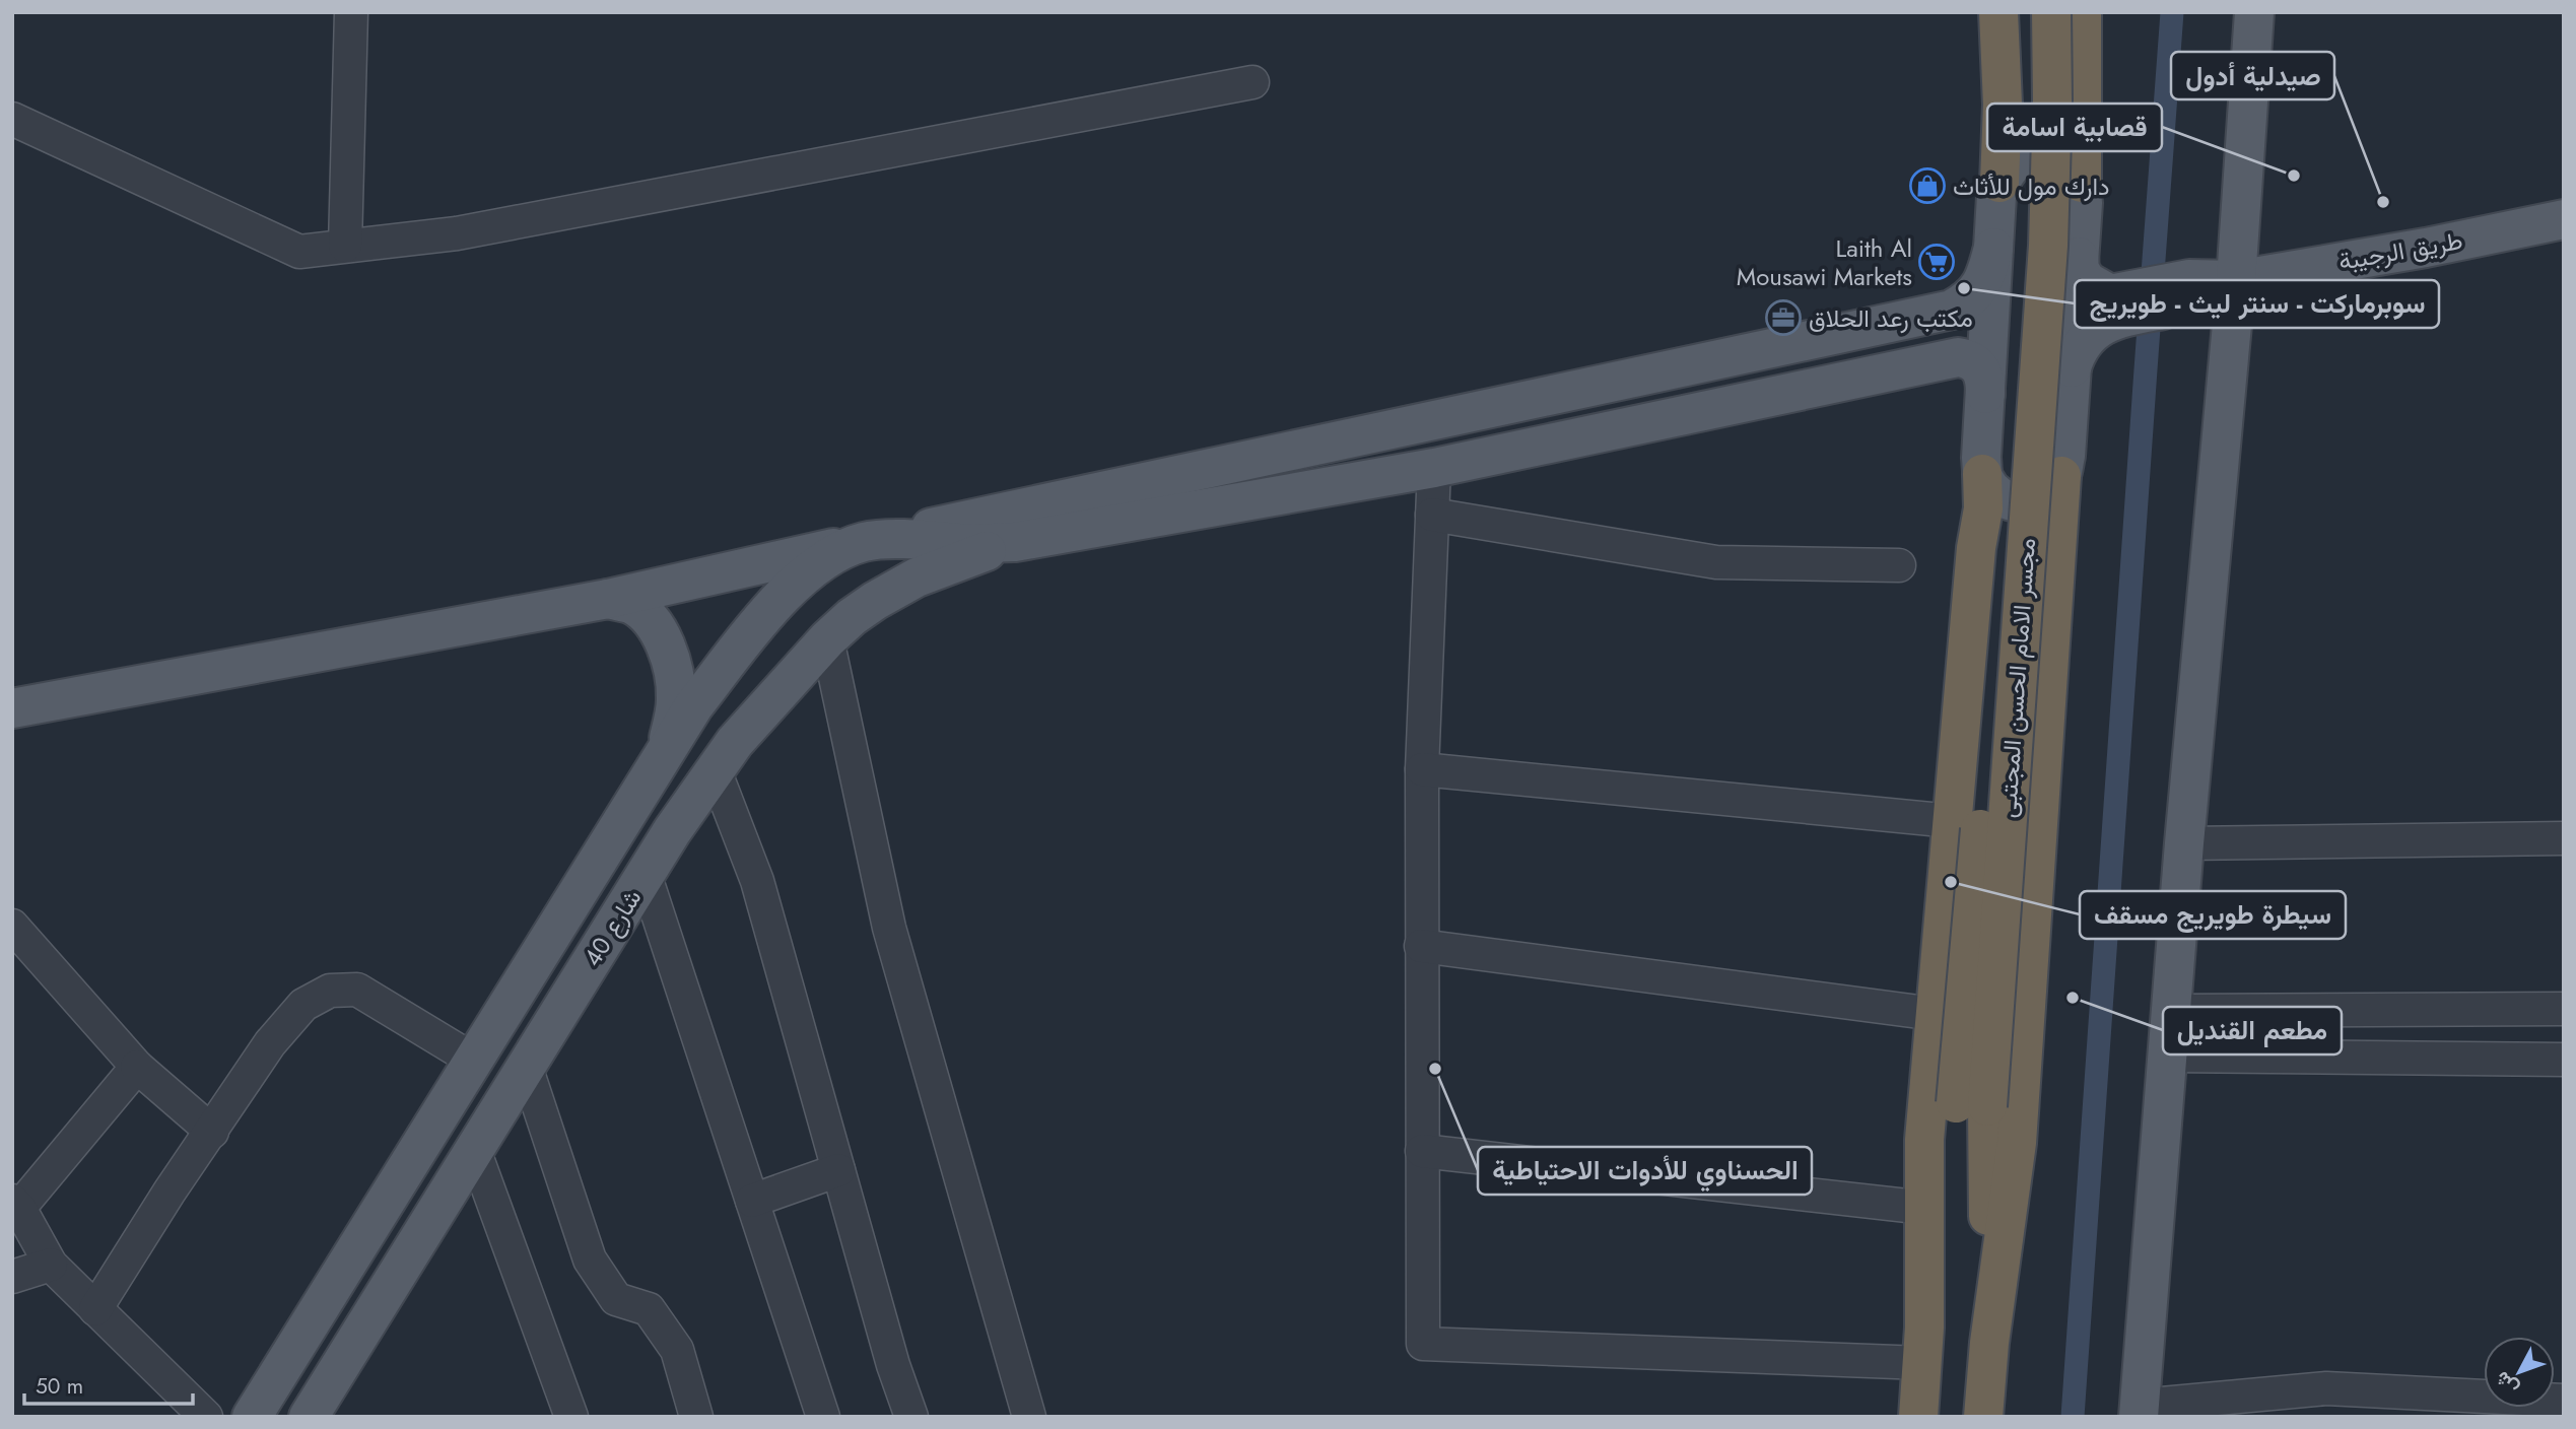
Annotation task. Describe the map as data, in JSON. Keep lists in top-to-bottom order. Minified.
{"streets":{"highway":["مجسر الامام الحسن المجتبى"],"main road":["طريق الرجيبة","شارع 40"]},"places":{"other":["قصابية اسامة","صيدلية أدول","سوبرماركت - سنتر ليث - طويريج","سيطرة طويريج مسقف","مطعم القنديل","الحسناوي للأدوات الاحتياطية"],"shop":["دارك مول للأثاث"],"supermarket":["Laith Al Mousawi Markets"],"office":["مكتب رعد الحلاق"]},"scale_bar":"50 m","north":"bottom left"}
